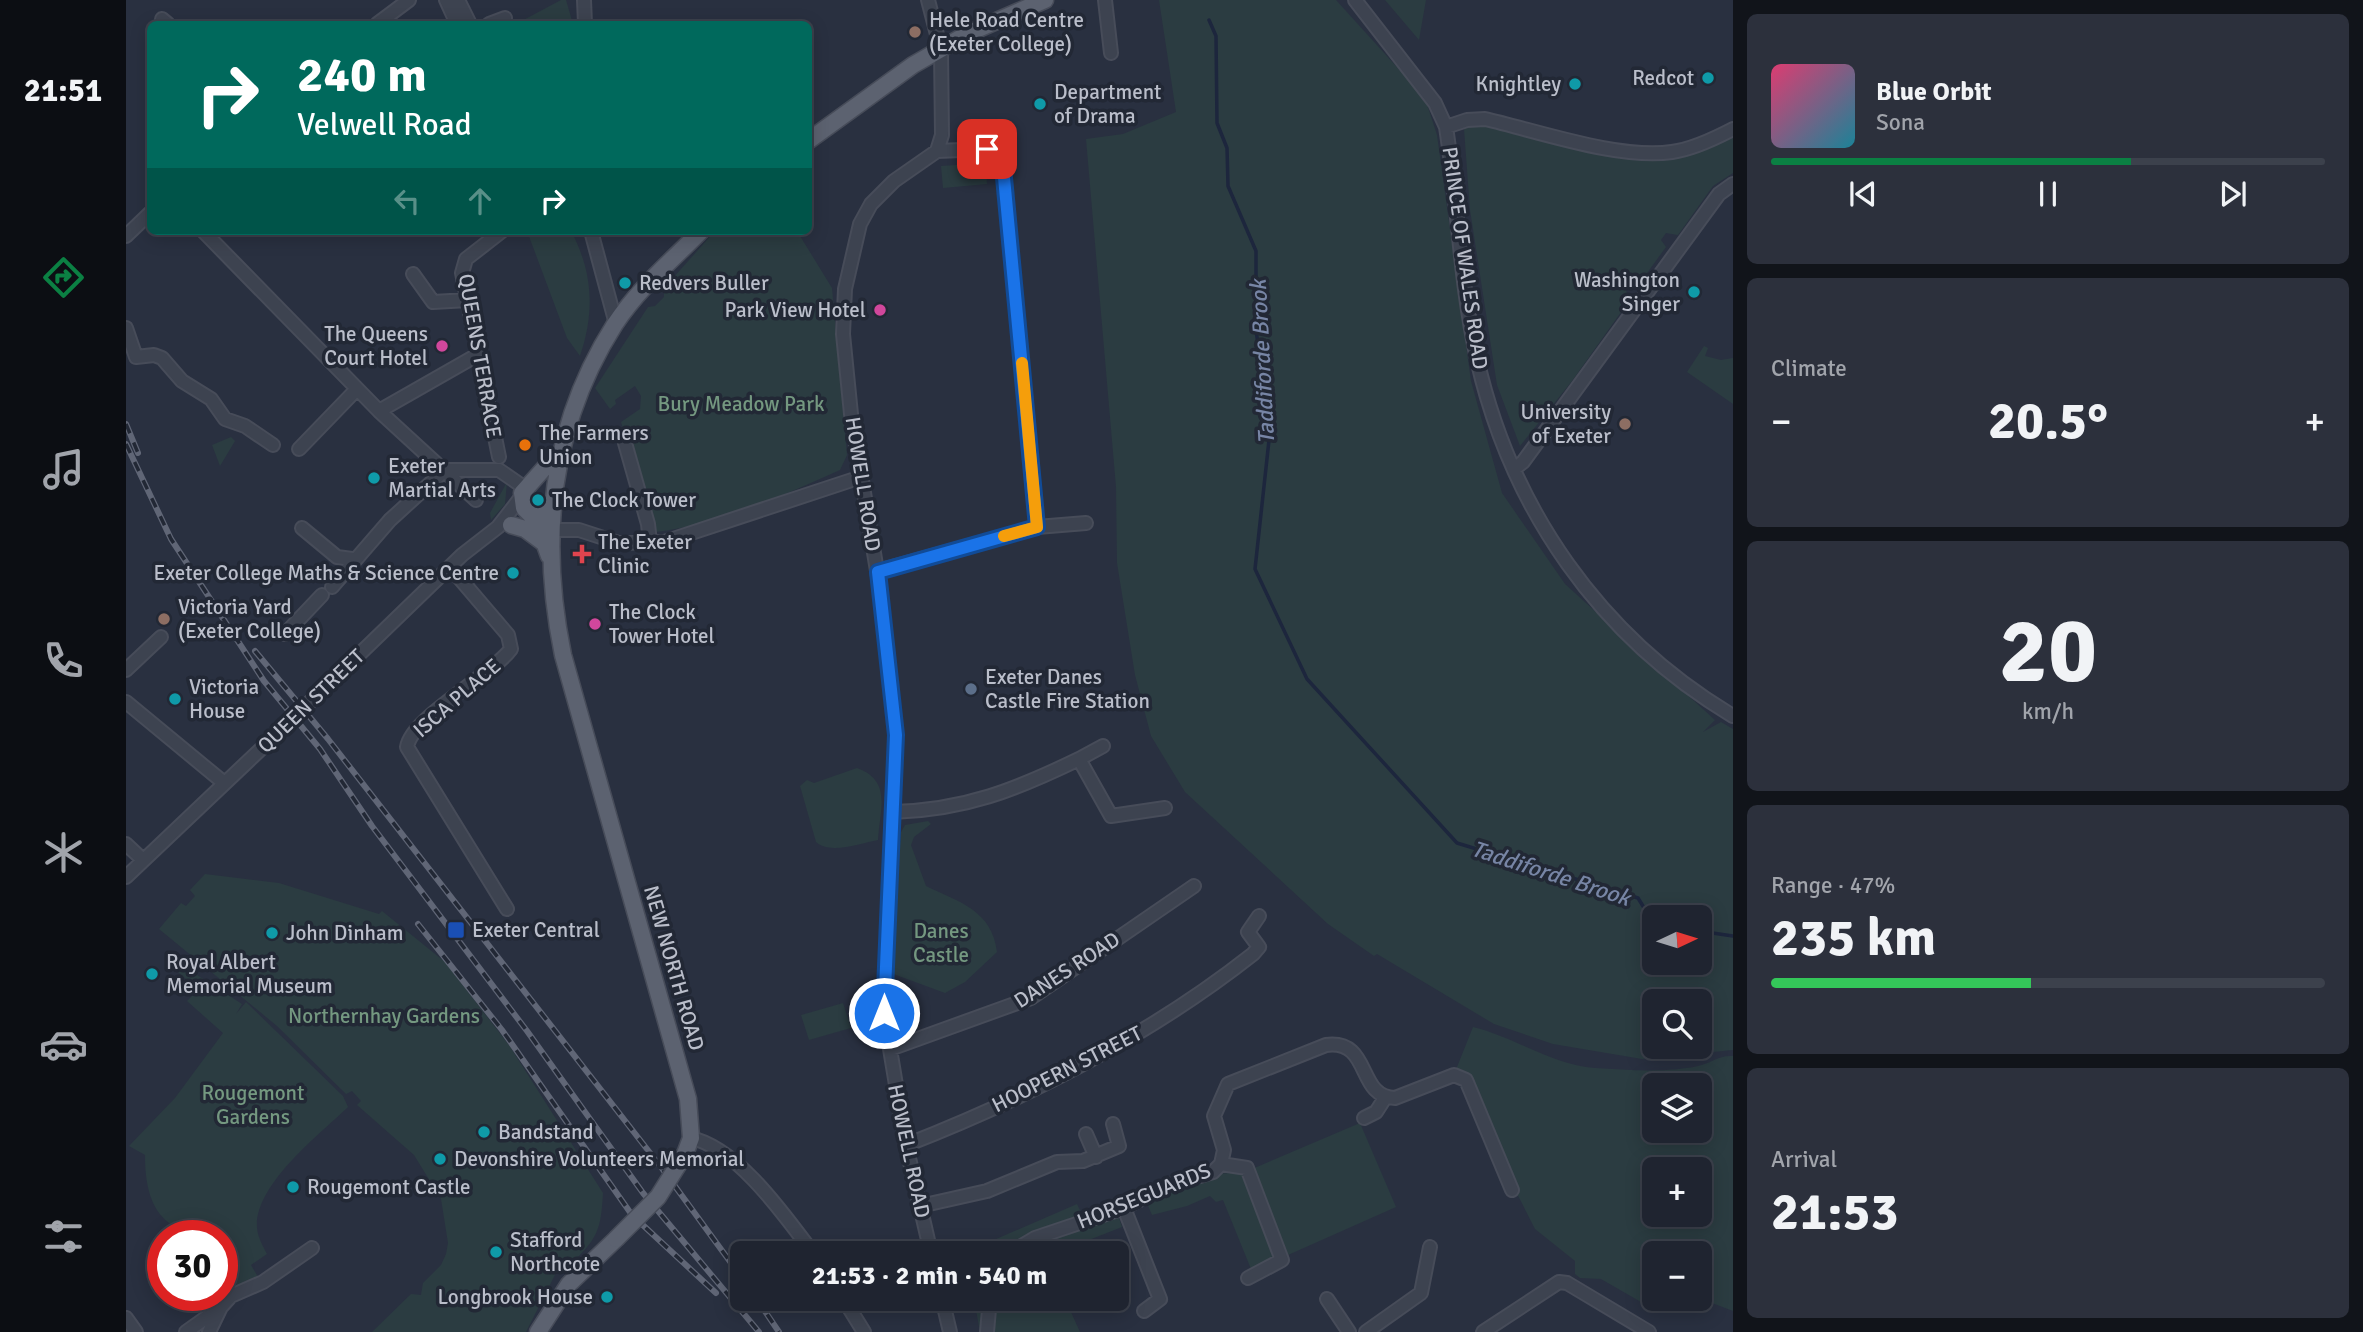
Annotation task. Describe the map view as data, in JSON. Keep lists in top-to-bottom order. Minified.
{"streets":{"main road":["NEW NORTH ROAD"],"street":["PRINCE OF WALES ROAD","QUEENS TERRACE","HOWELL ROAD","ISCA PLACE","QUEEN STREET","DANES ROAD","HOOPERN STREET","HORSEGUARDS"]},"crossings":[["HOWELL ROAD","DANES ROAD"],["HOWELL ROAD","HOOPERN STREET"],["ISCA PLACE","QUEEN STREET"],["QUEEN STREET","NEW NORTH ROAD"]],"water":["Taddiforde Brook"],"parks":["Bury Meadow Park","Danes Castle","Northernhay Gardens","Rougemont Gardens"],"places":{"other":["Hele Road Centre (Exeter College)","Redcot","Knightley","Department of Drama","Redvers Buller","Washington Singer","Park View Hotel","The Queens Court Hotel","University of Exeter","The Farmers Union","Exeter Martial Arts","The Clock Tower","Exeter College Maths & Science Centre","Victoria Yard (Exeter College)","The Clock Tower Hotel","Exeter Danes Castle Fire Station","Victoria House","John Dinham","Royal Albert Memorial Museum","Bandstand","Devonshire Volunteers Memorial","Rougemont Castle","Stafford Northcote","Longbrook House"],"health":["The Exeter Clinic"],"transit":["Exeter Central"]},"north":"right","page":{"tabs":"21:51","turn":["240 m","Velwell Road"],"song":["Blue Orbit","Sona"],"tile":["Climate",["20","km/h"],["Range · 47%","235 km"],["Arrival","21:53"]],"heat":["−","20.5°","+"],"map_buttons":["+","−"],"limit":"30","trip":"21:53 · 2 min · 540 m"}}
